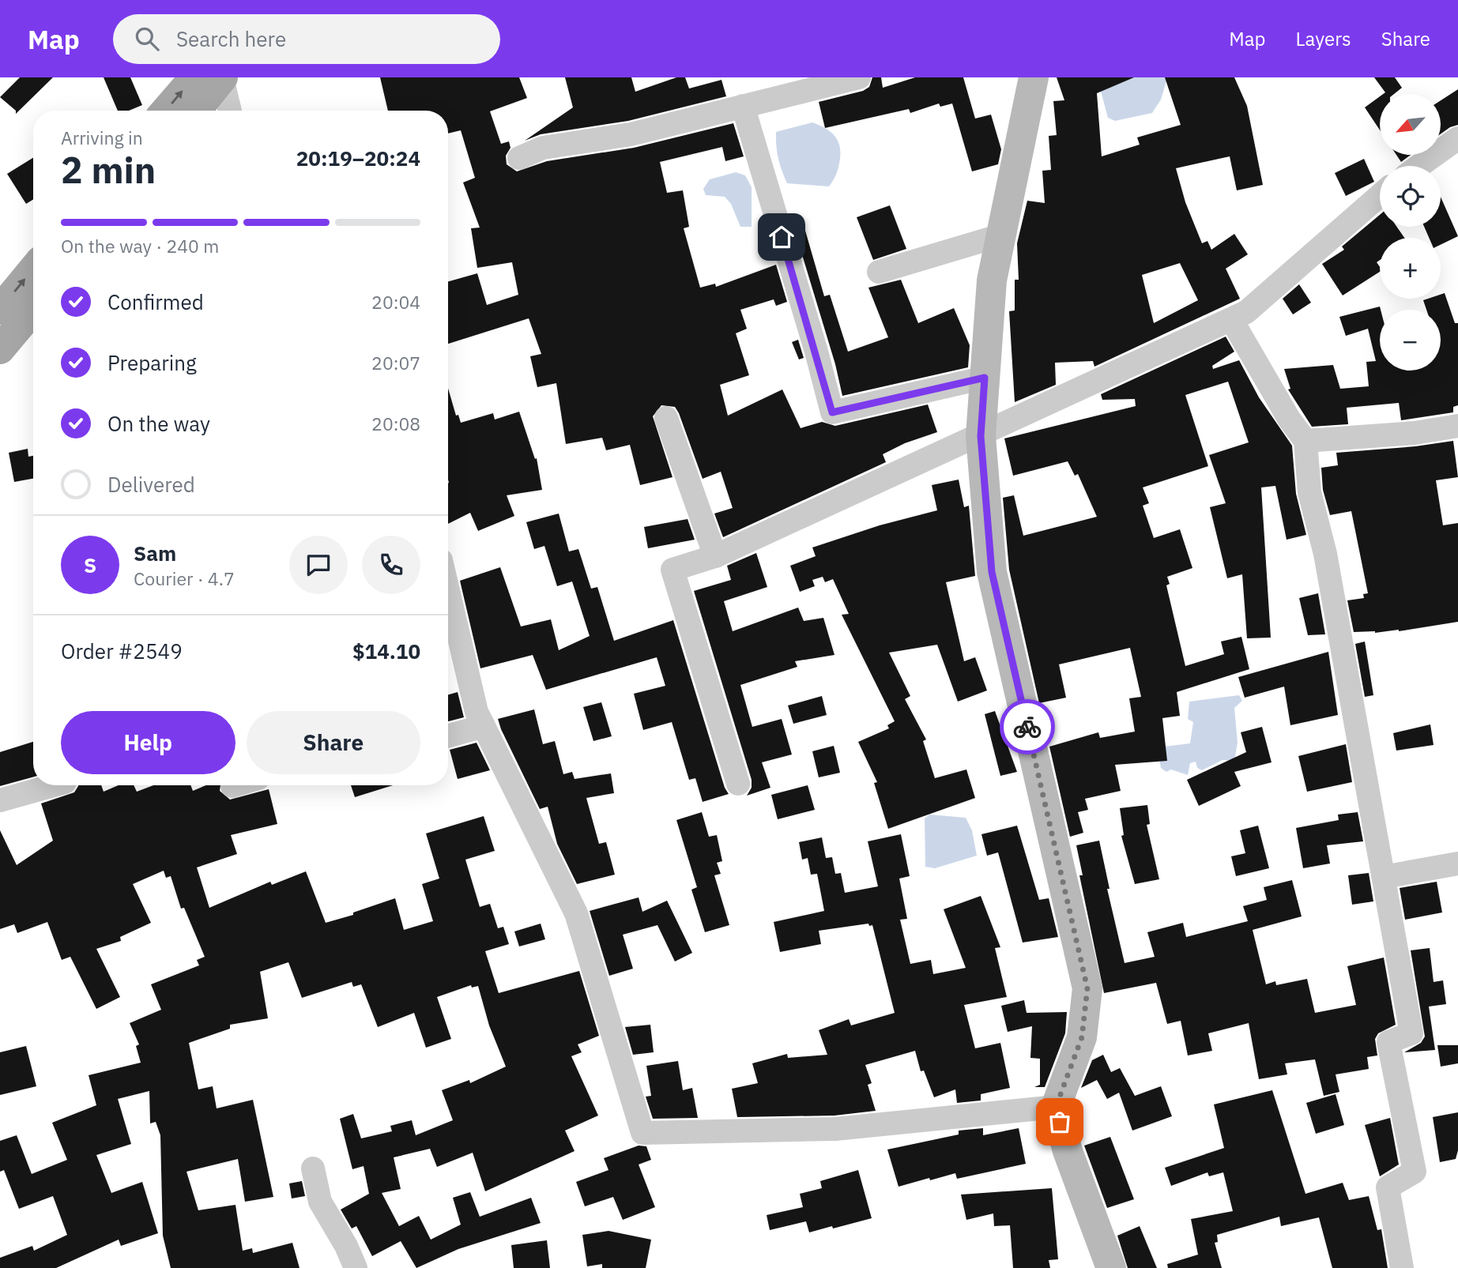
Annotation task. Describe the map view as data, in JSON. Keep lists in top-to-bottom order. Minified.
{"north":"bottom left","page":{"header":"Map","search":"Search here","nav":["Map","Layers","Share"],"map_buttons":["+","−"],"heading":["2 min","Arriving in","20:19–20:24"],"panel":["Sam","Courier · 4.7","Order #2549","$14.10"],"bar":"On the way · 240 m","list":[["Confirmed","20:04"],["Preparing","20:07"],["On the way","20:08"],"Delivered"],"round":"S","buttons":["Help","Share"]}}
